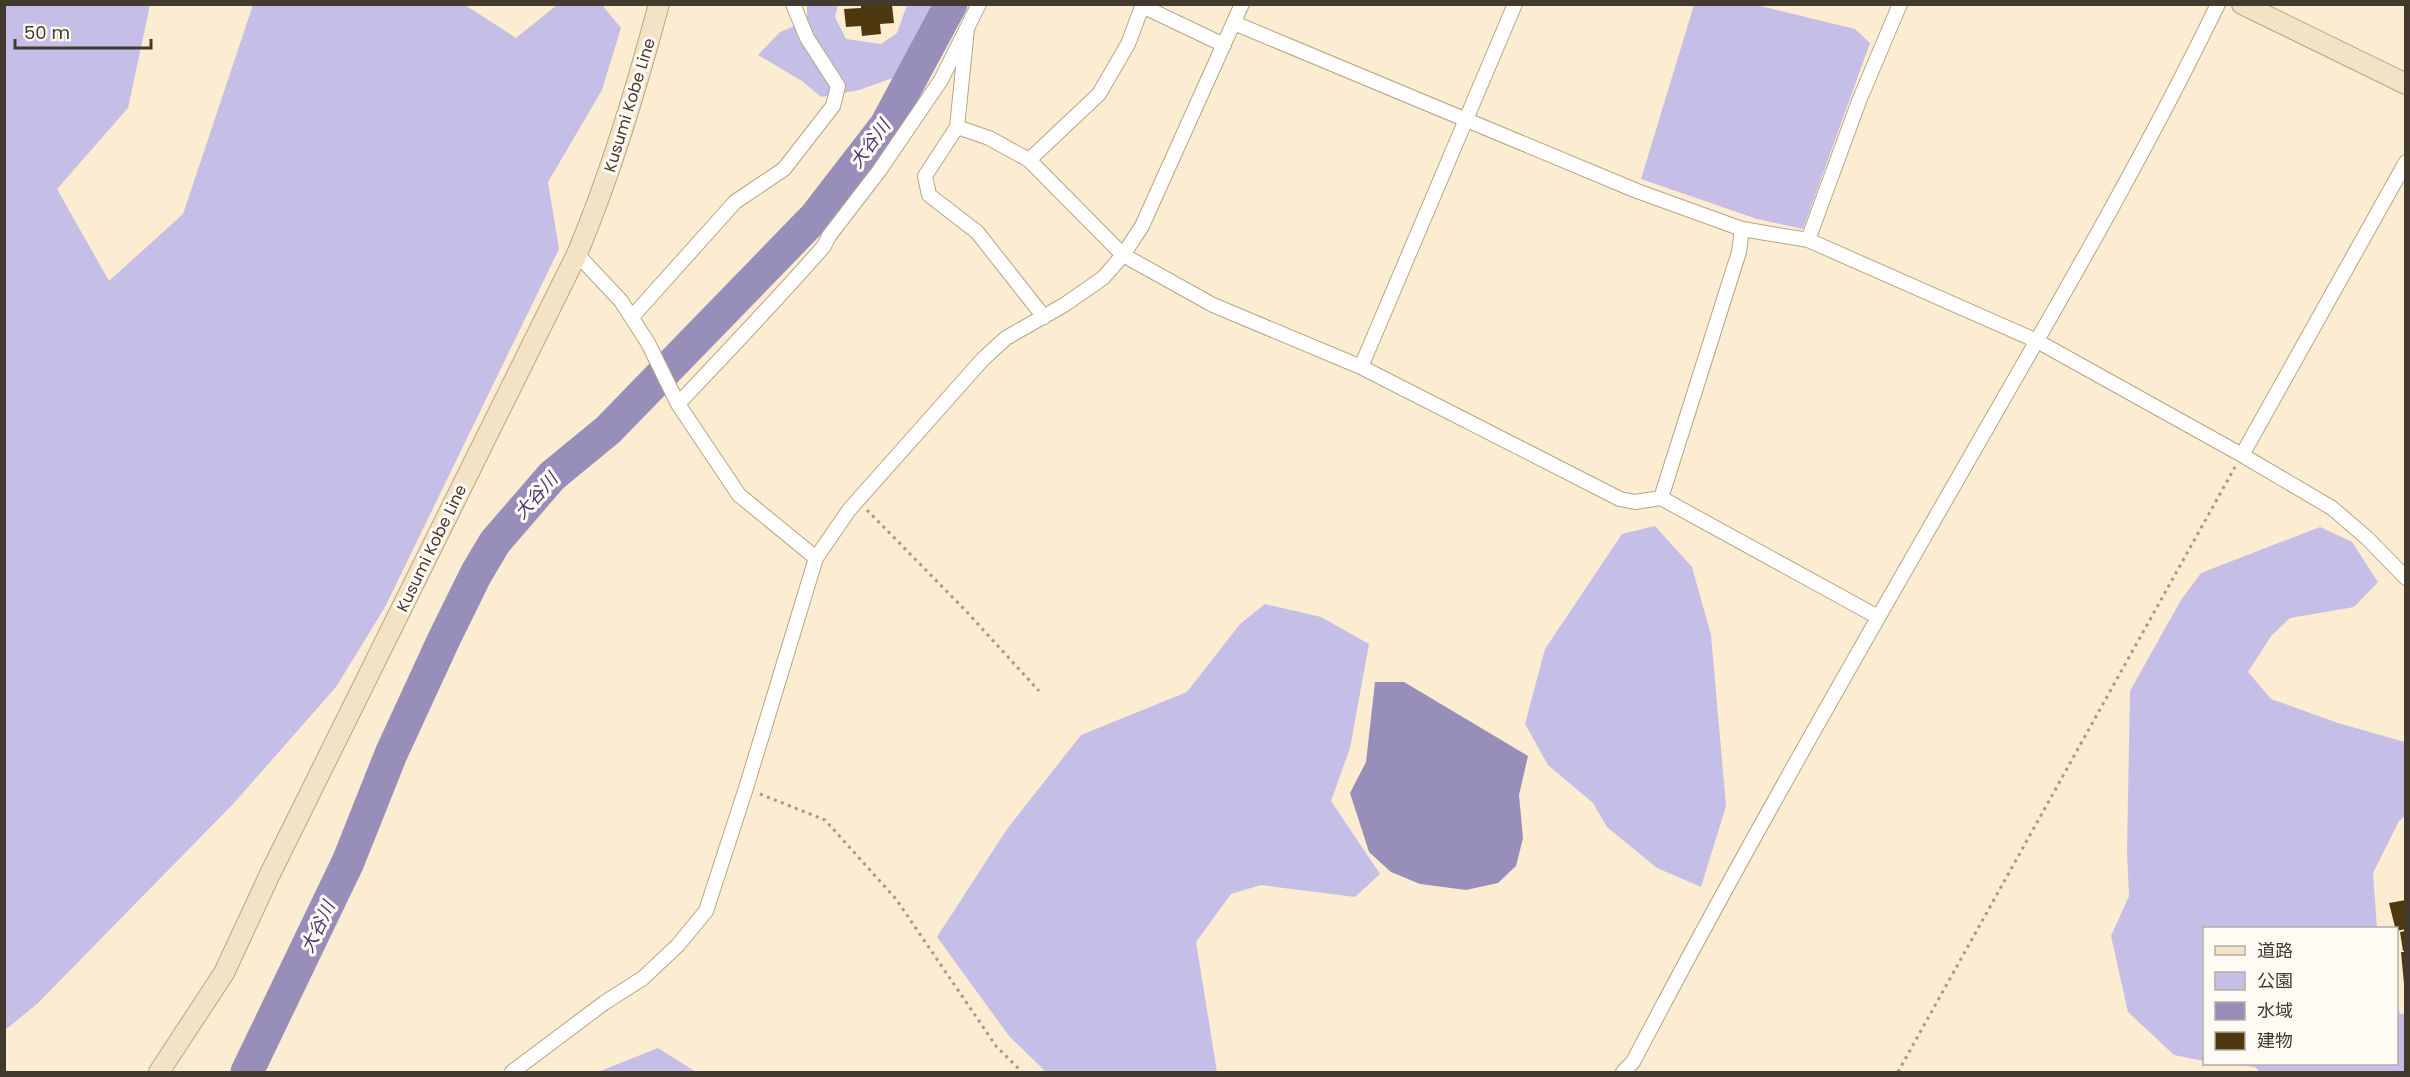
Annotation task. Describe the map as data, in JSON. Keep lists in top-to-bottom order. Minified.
{"streets":{"main road":["Kusumi Kobe Line"]},"water":["大谷川"],"legend":["道路","公園","水域","建物"],"scale_bar":"50 m"}
